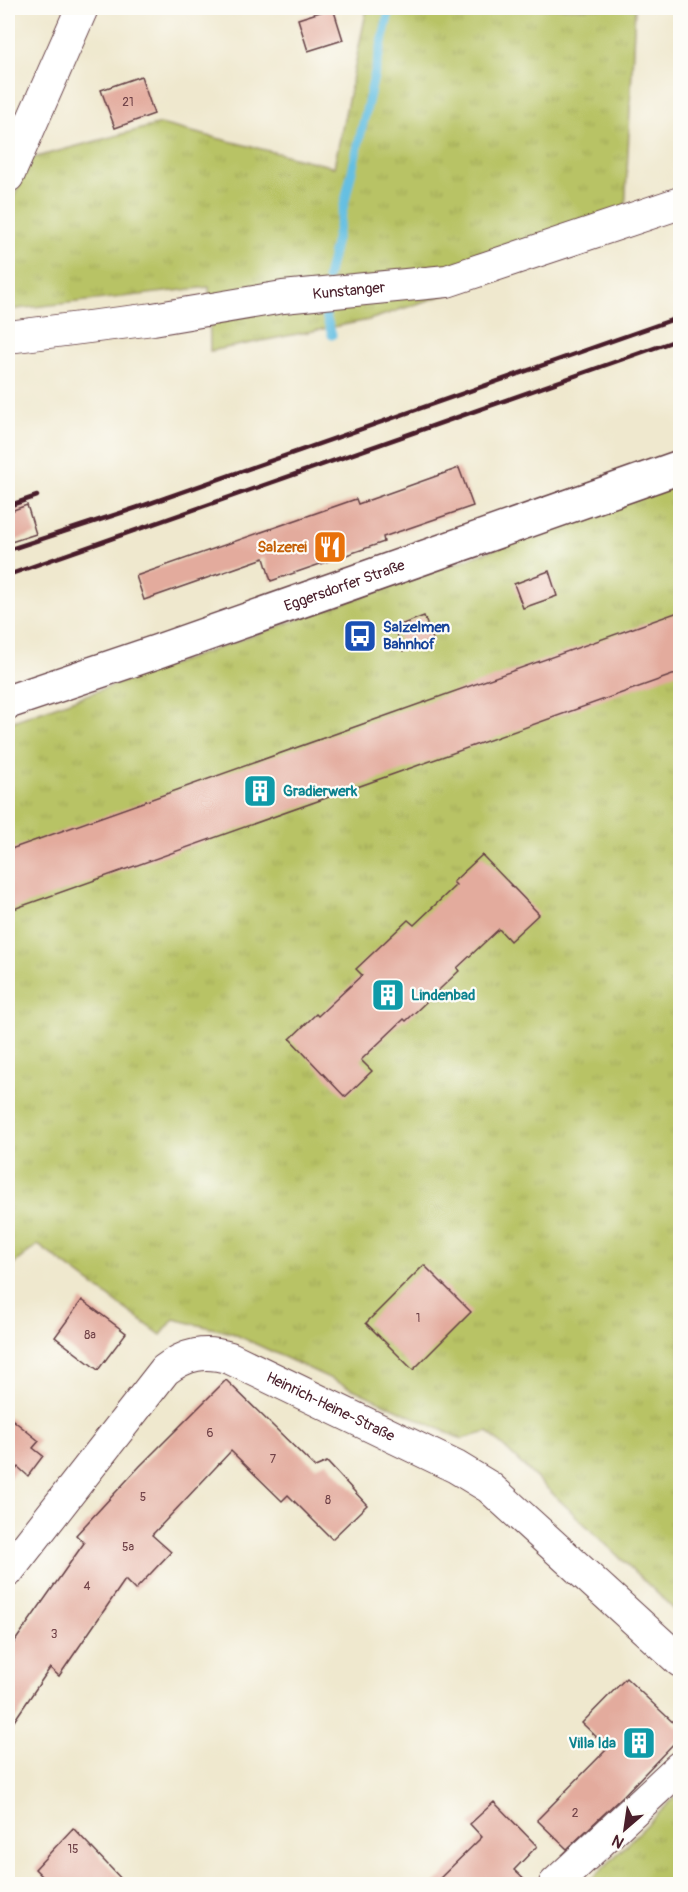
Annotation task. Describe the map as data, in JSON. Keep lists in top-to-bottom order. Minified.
{"streets":{"street":["Kunstanger","Eggersdorfer Straße","Heinrich-Heine-Straße"]},"places":{"restaurant":["Salzerei"],"bus stop":["Salzelmen Bahnhof"],"building":["Gradierwerk","Lindenbad","Villa Ida"]},"house_numbers":["21","1","8a","6","7","5","8","5a","4","3","2","15"],"north":"bottom left"}
